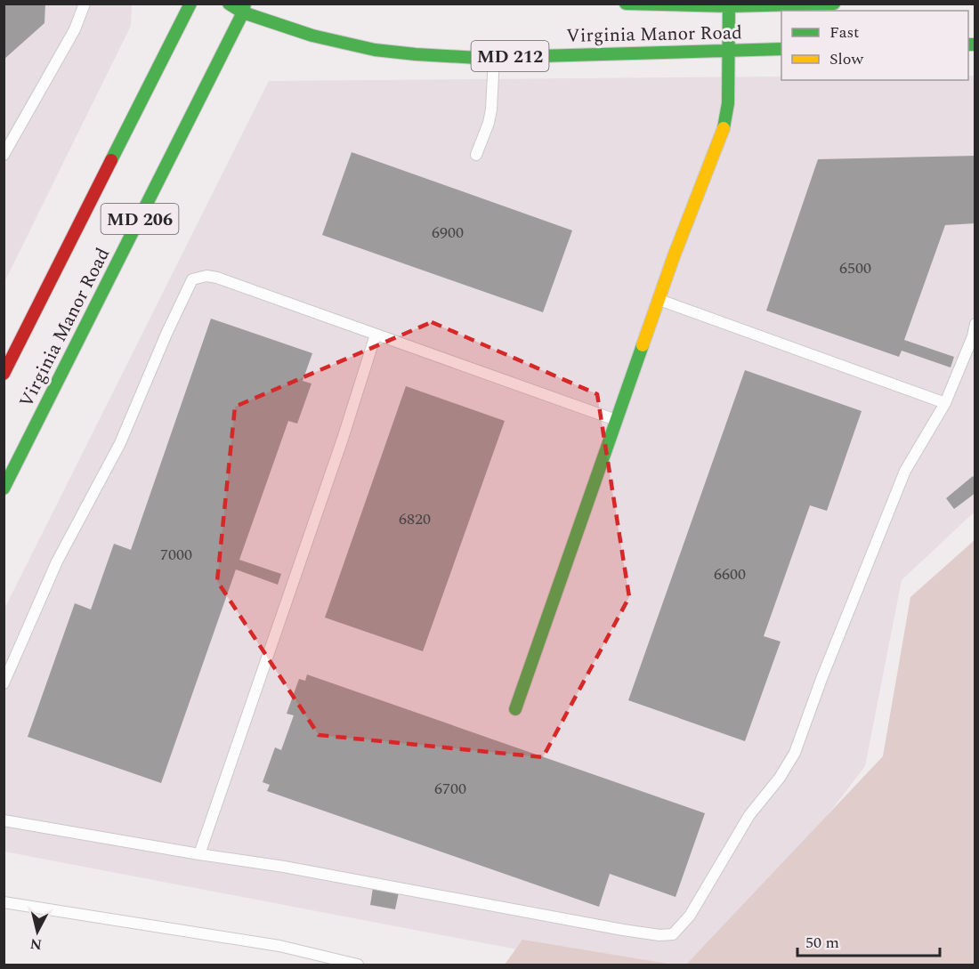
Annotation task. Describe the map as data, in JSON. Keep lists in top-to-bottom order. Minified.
{"streets":{"main road":["Virginia Manor Road","MD 212","MD 206"]},"crossings":[["Virginia Manor Road","MD 212"]],"house_numbers":["6900","6500","6820","7000","6600","6700"],"legend":["Fast","Slow"],"scale_bar":"50 m","north":"bottom"}
